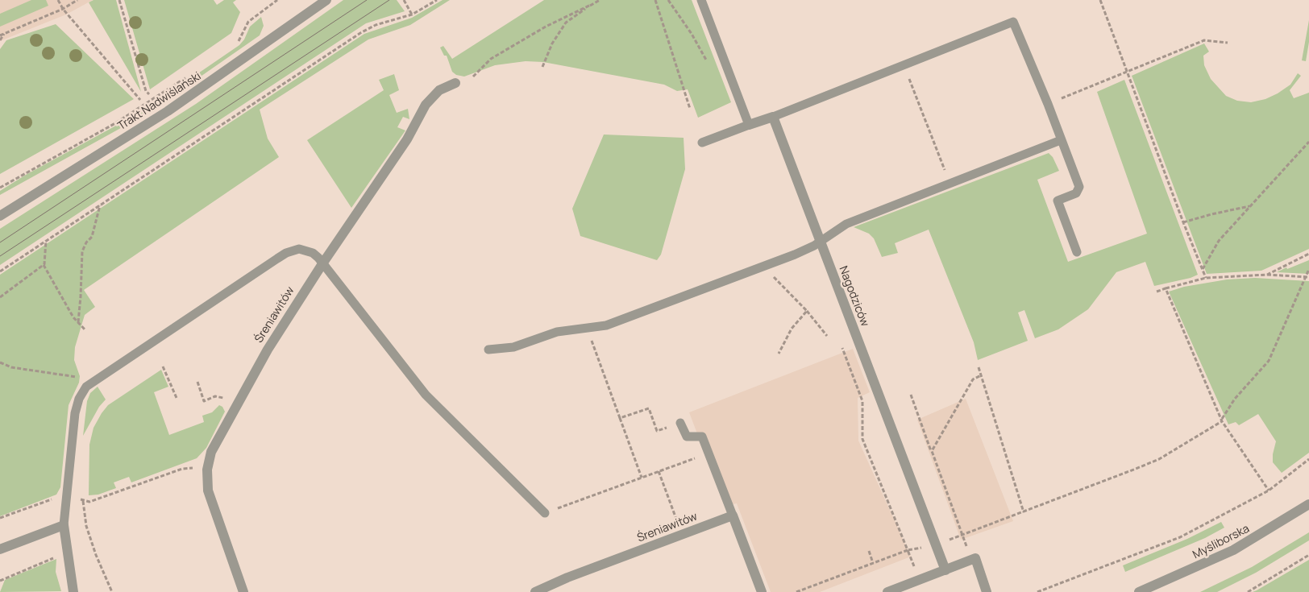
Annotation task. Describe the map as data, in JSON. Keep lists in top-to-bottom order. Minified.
{"streets":{"street":["Trakt Nadwiślański","Nagodziców","Śreniawitów","Myśliborska"]}}
